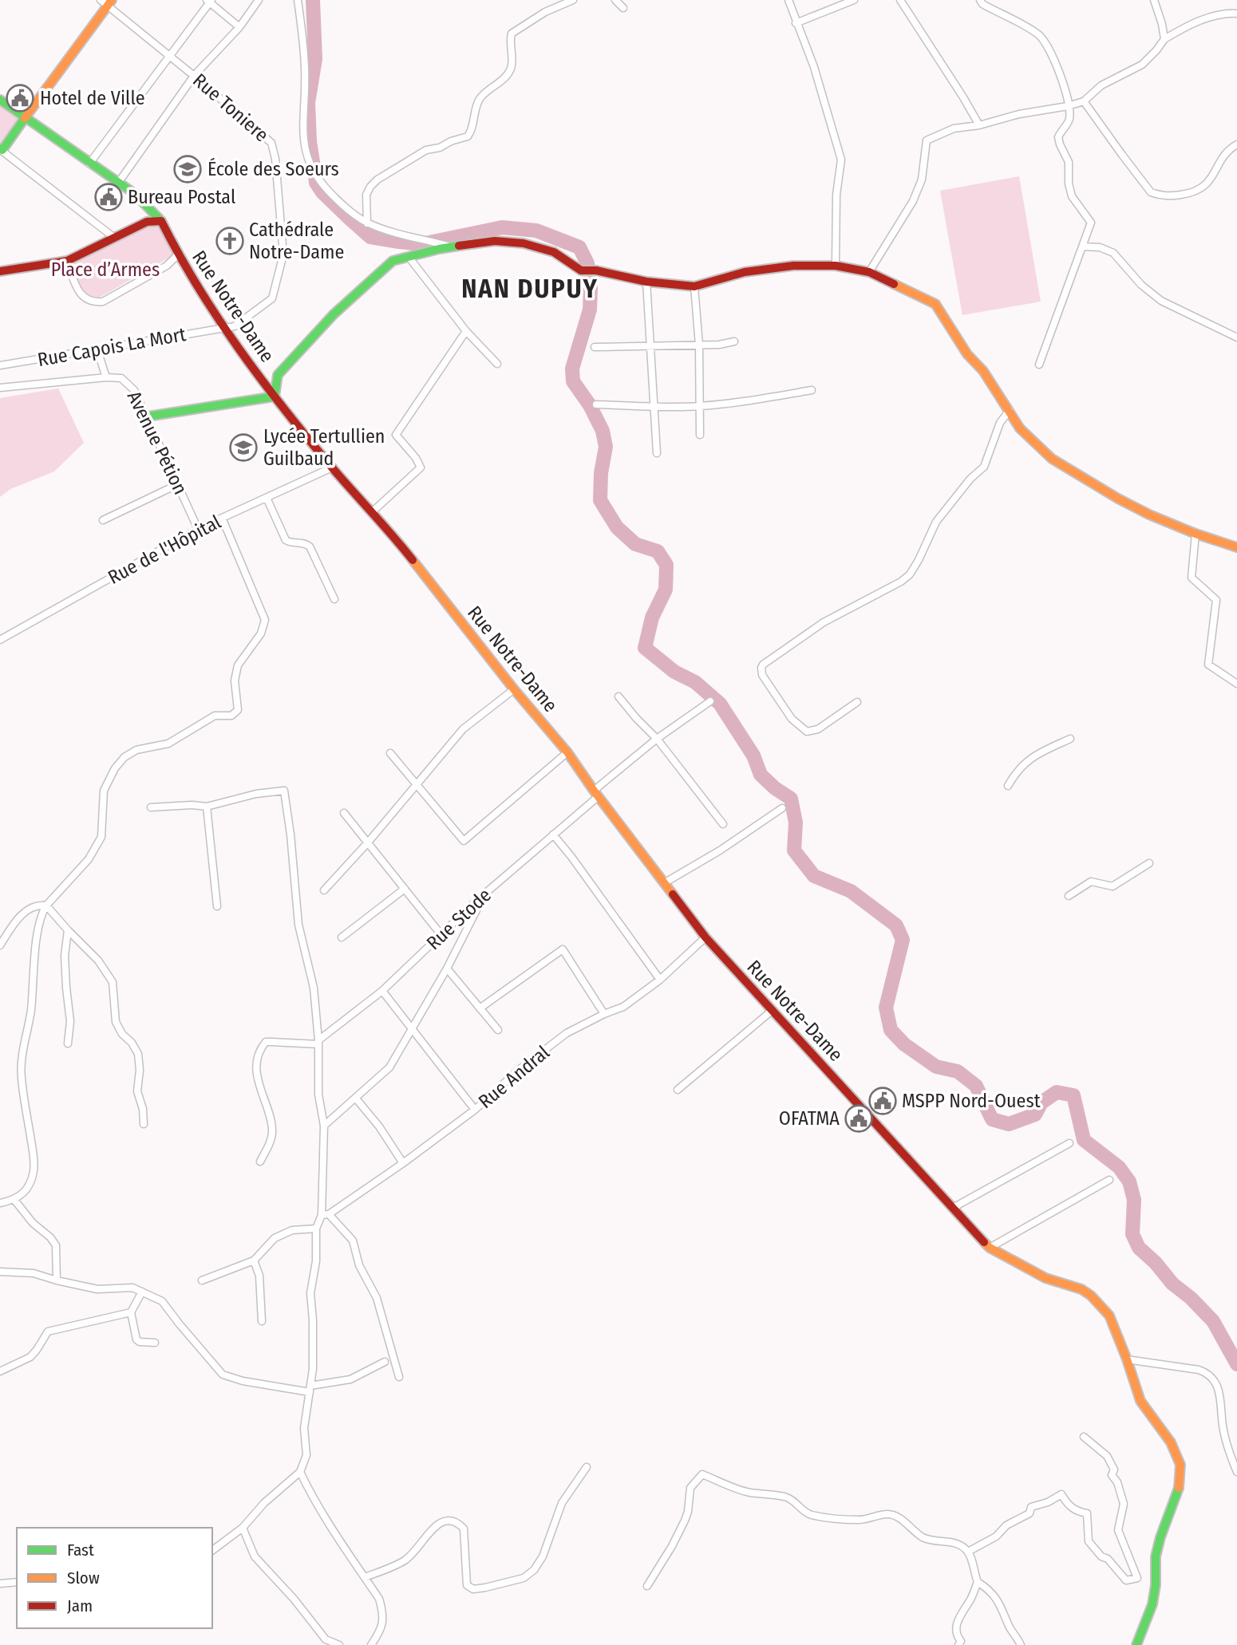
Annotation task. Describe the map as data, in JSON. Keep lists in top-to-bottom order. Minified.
{"streets":{"street":["Rue Toniere","Rue Notre-Dame","Rue Capois La Mort","Avenue Pétion","Rue de l'Hôpital","Rue Stode","Rue Andral"]},"crossings":[["Rue Toniere","Rue Notre-Dame"],["Rue Toniere","Rue Capois La Mort"],["Rue Notre-Dame","Rue Capois La Mort"],["Rue Notre-Dame","Rue de l'Hôpital"],["Rue Notre-Dame","Rue Stode"],["Rue Notre-Dame","Rue Andral"],["Avenue Pétion","Rue de l'Hôpital"]],"districts":["NAN DUPUY"],"parks":["Place d’Armes"],"places":{"public building":["Hotel de Ville","Bureau Postal","MSPP Nord-Ouest","OFATMA"],"school or university":["École des Soeurs","Lycée Tertullien Guilbaud"],"church":["Cathédrale Notre-Dame"]},"legend":["Fast","Slow","Jam"]}
